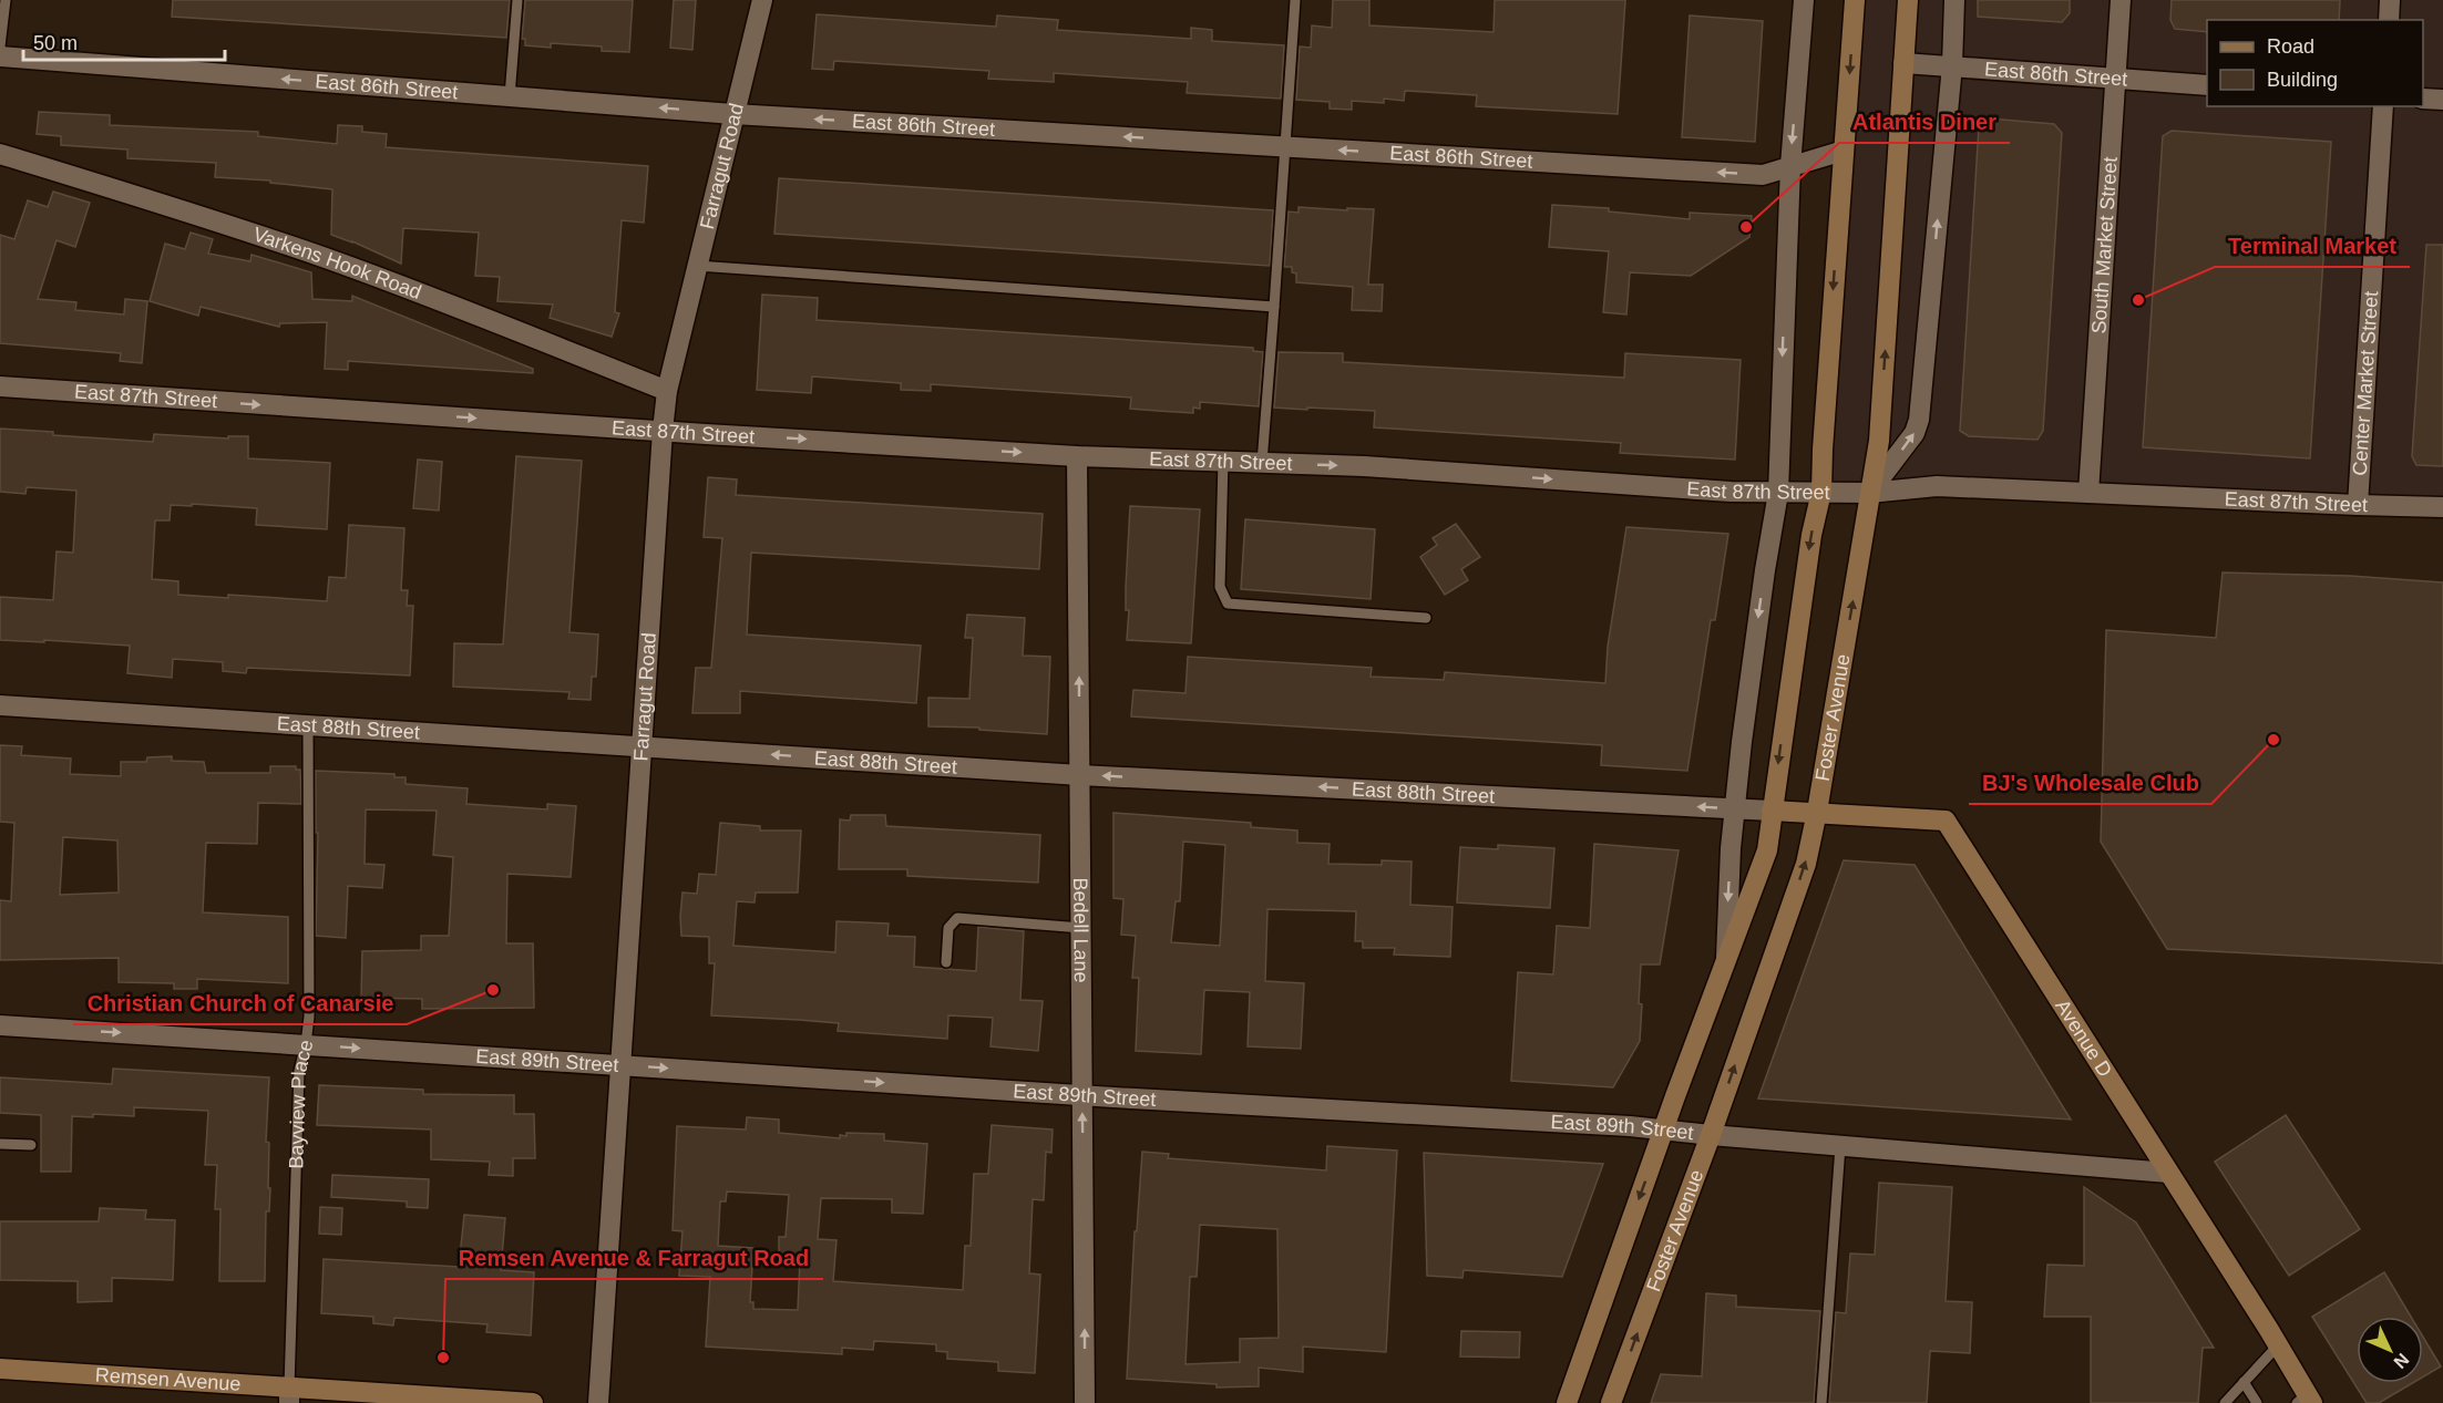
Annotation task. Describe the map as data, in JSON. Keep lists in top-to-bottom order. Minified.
{"streets":{"main road":["Foster Avenue","Avenue D","Remsen Avenue"],"street":["East 86th Street","Farragut Road","South Market Street","Varkens Hook Road","Center Market Street","East 87th Street","East 88th Street","Bedell Lane","East 89th Street"],"lane":["Bayview Place"]},"crossings":[["East 86th Street","Farragut Road"],["East 86th Street","South Market Street"],["East 86th Street","Foster Avenue"],["Farragut Road","Varkens Hook Road"],["Farragut Road","East 87th Street"],["Farragut Road","East 88th Street"],["Farragut Road","East 89th Street"],["South Market Street","East 87th Street"],["Center Market Street","East 87th Street"],["East 87th Street","Foster Avenue"],["East 87th Street","Bedell Lane"],["Foster Avenue","Avenue D"],["Foster Avenue","East 89th Street"],["East 88th Street","Bedell Lane"],["East 88th Street","Avenue D"],["East 88th Street","Bayview Place"],["Bedell Lane","East 89th Street"],["Avenue D","East 89th Street"],["East 89th Street","Bayview Place"],["Bayview Place","Remsen Avenue"]],"one_way":["East 86th Street","East 87th Street","East 88th Street","Bedell Lane","East 89th Street"],"places":["Atlantis Diner","Terminal Market","BJ's Wholesale Club","Christian Church of Canarsie","Remsen Avenue & Farragut Road"],"legend":["Road","Building"],"scale_bar":"50 m","north":"bottom right"}
